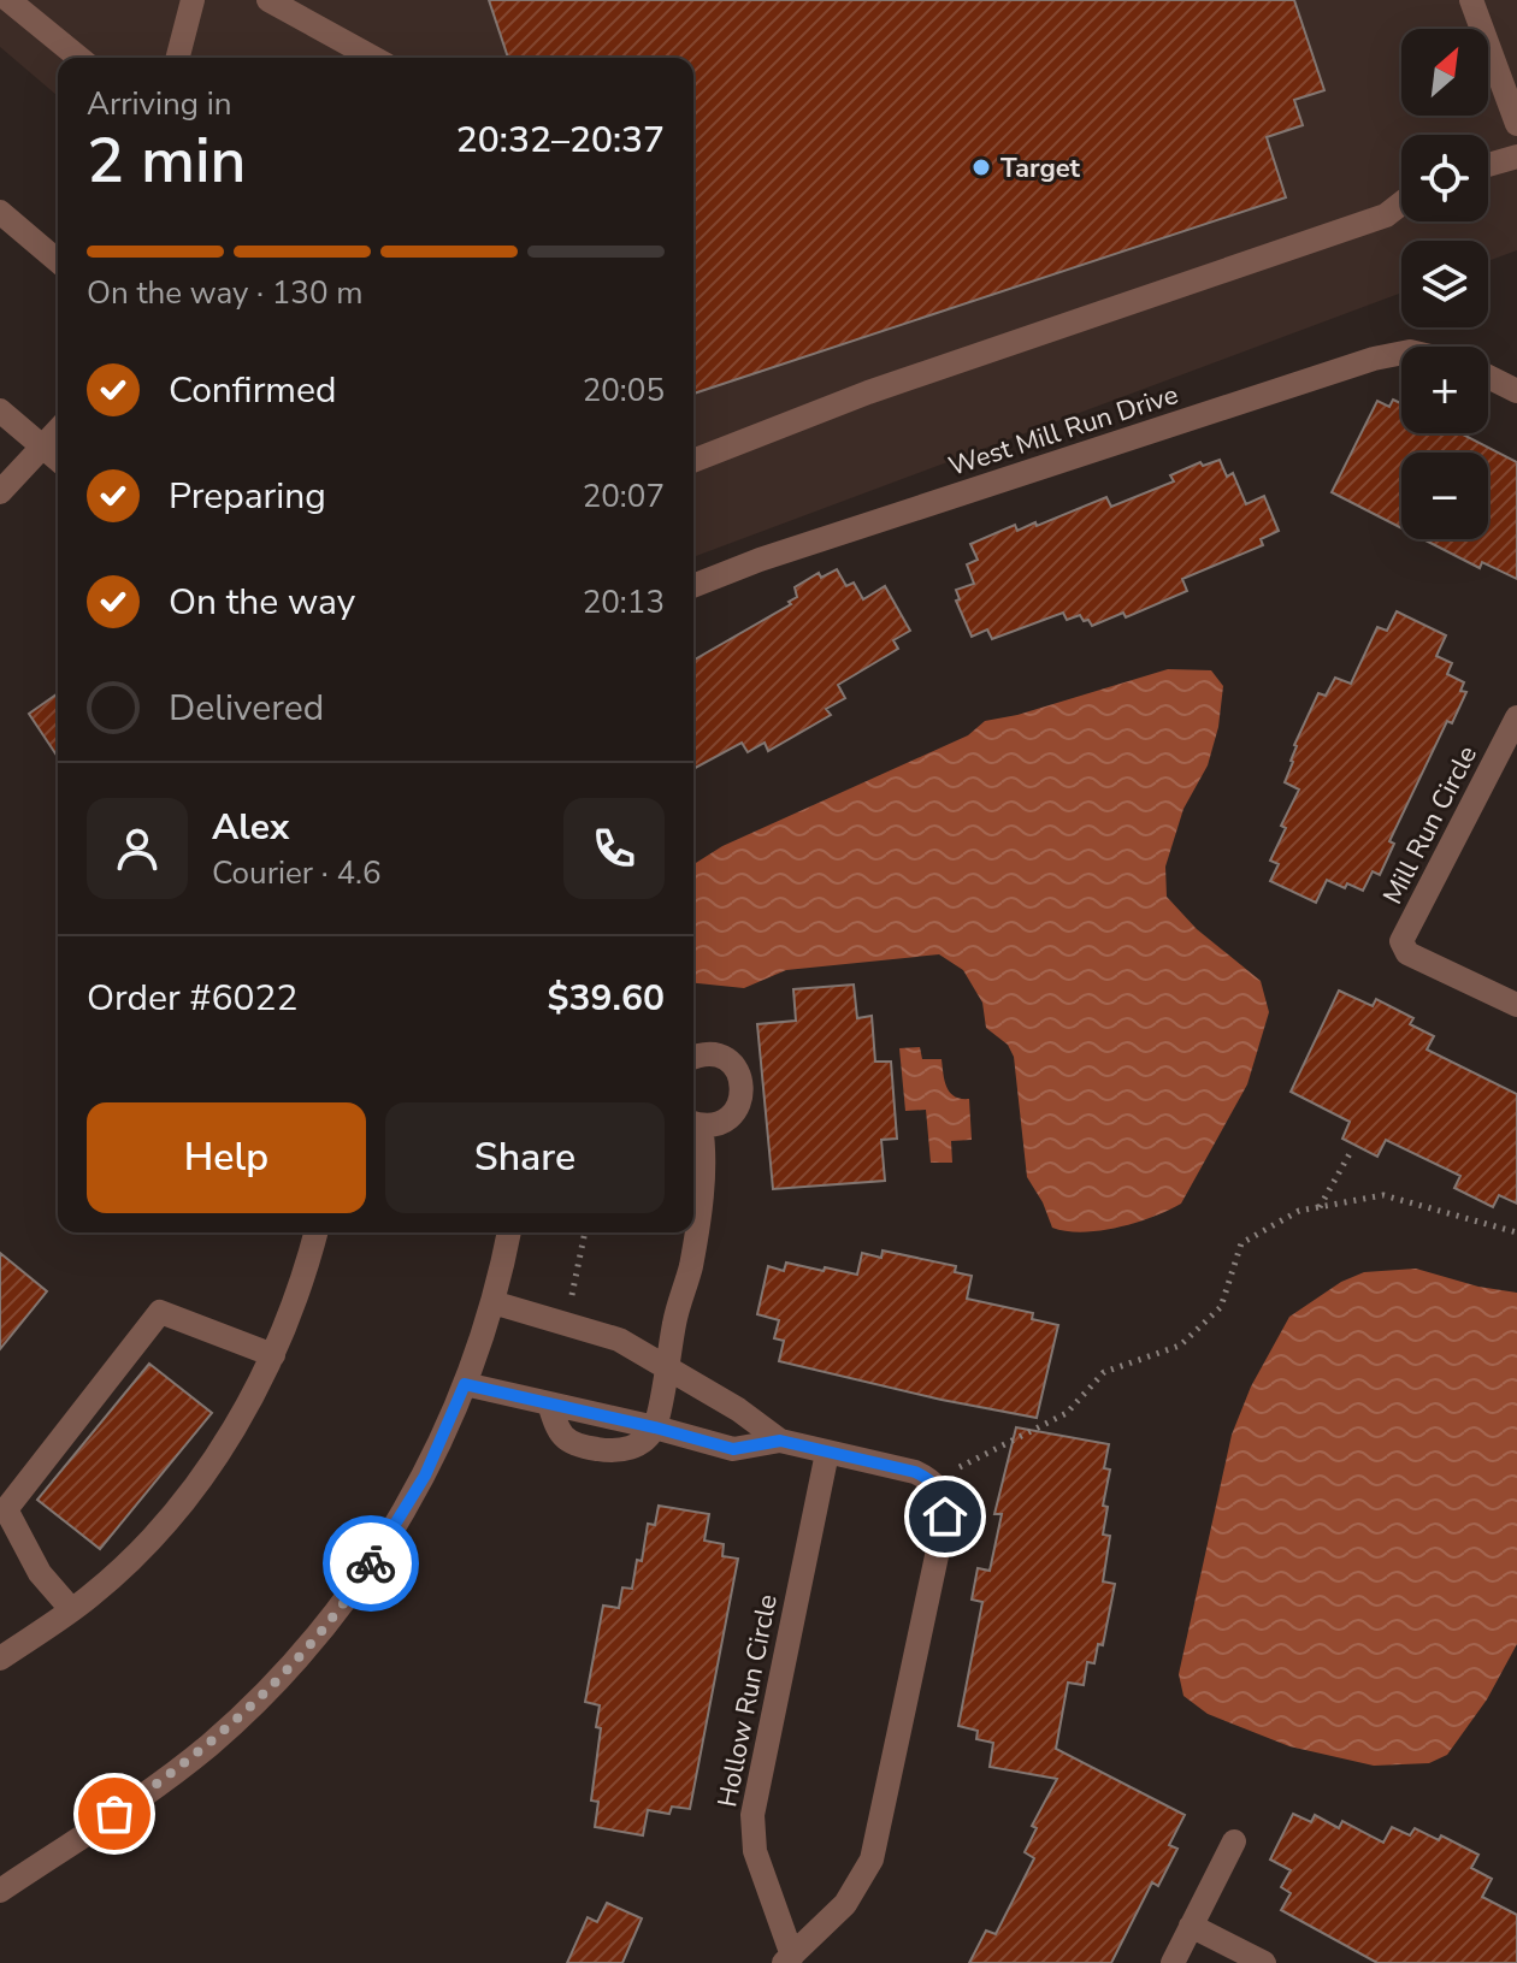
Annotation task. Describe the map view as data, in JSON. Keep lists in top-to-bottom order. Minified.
{"streets":{"street":["West Mill Run Drive","Mill Run Circle","Hollow Run Circle"]},"places":["Target"],"north":"top right","page":{"map_buttons":["+","−"],"heading":["2 min","Arriving in","20:32–20:37"],"panel":["Alex","Courier · 4.6","Order #6022","$39.60"],"bar":"On the way · 130 m","list":[["Confirmed","20:05"],["Preparing","20:07"],["On the way","20:13"],"Delivered"],"buttons":["Help","Share"]}}
